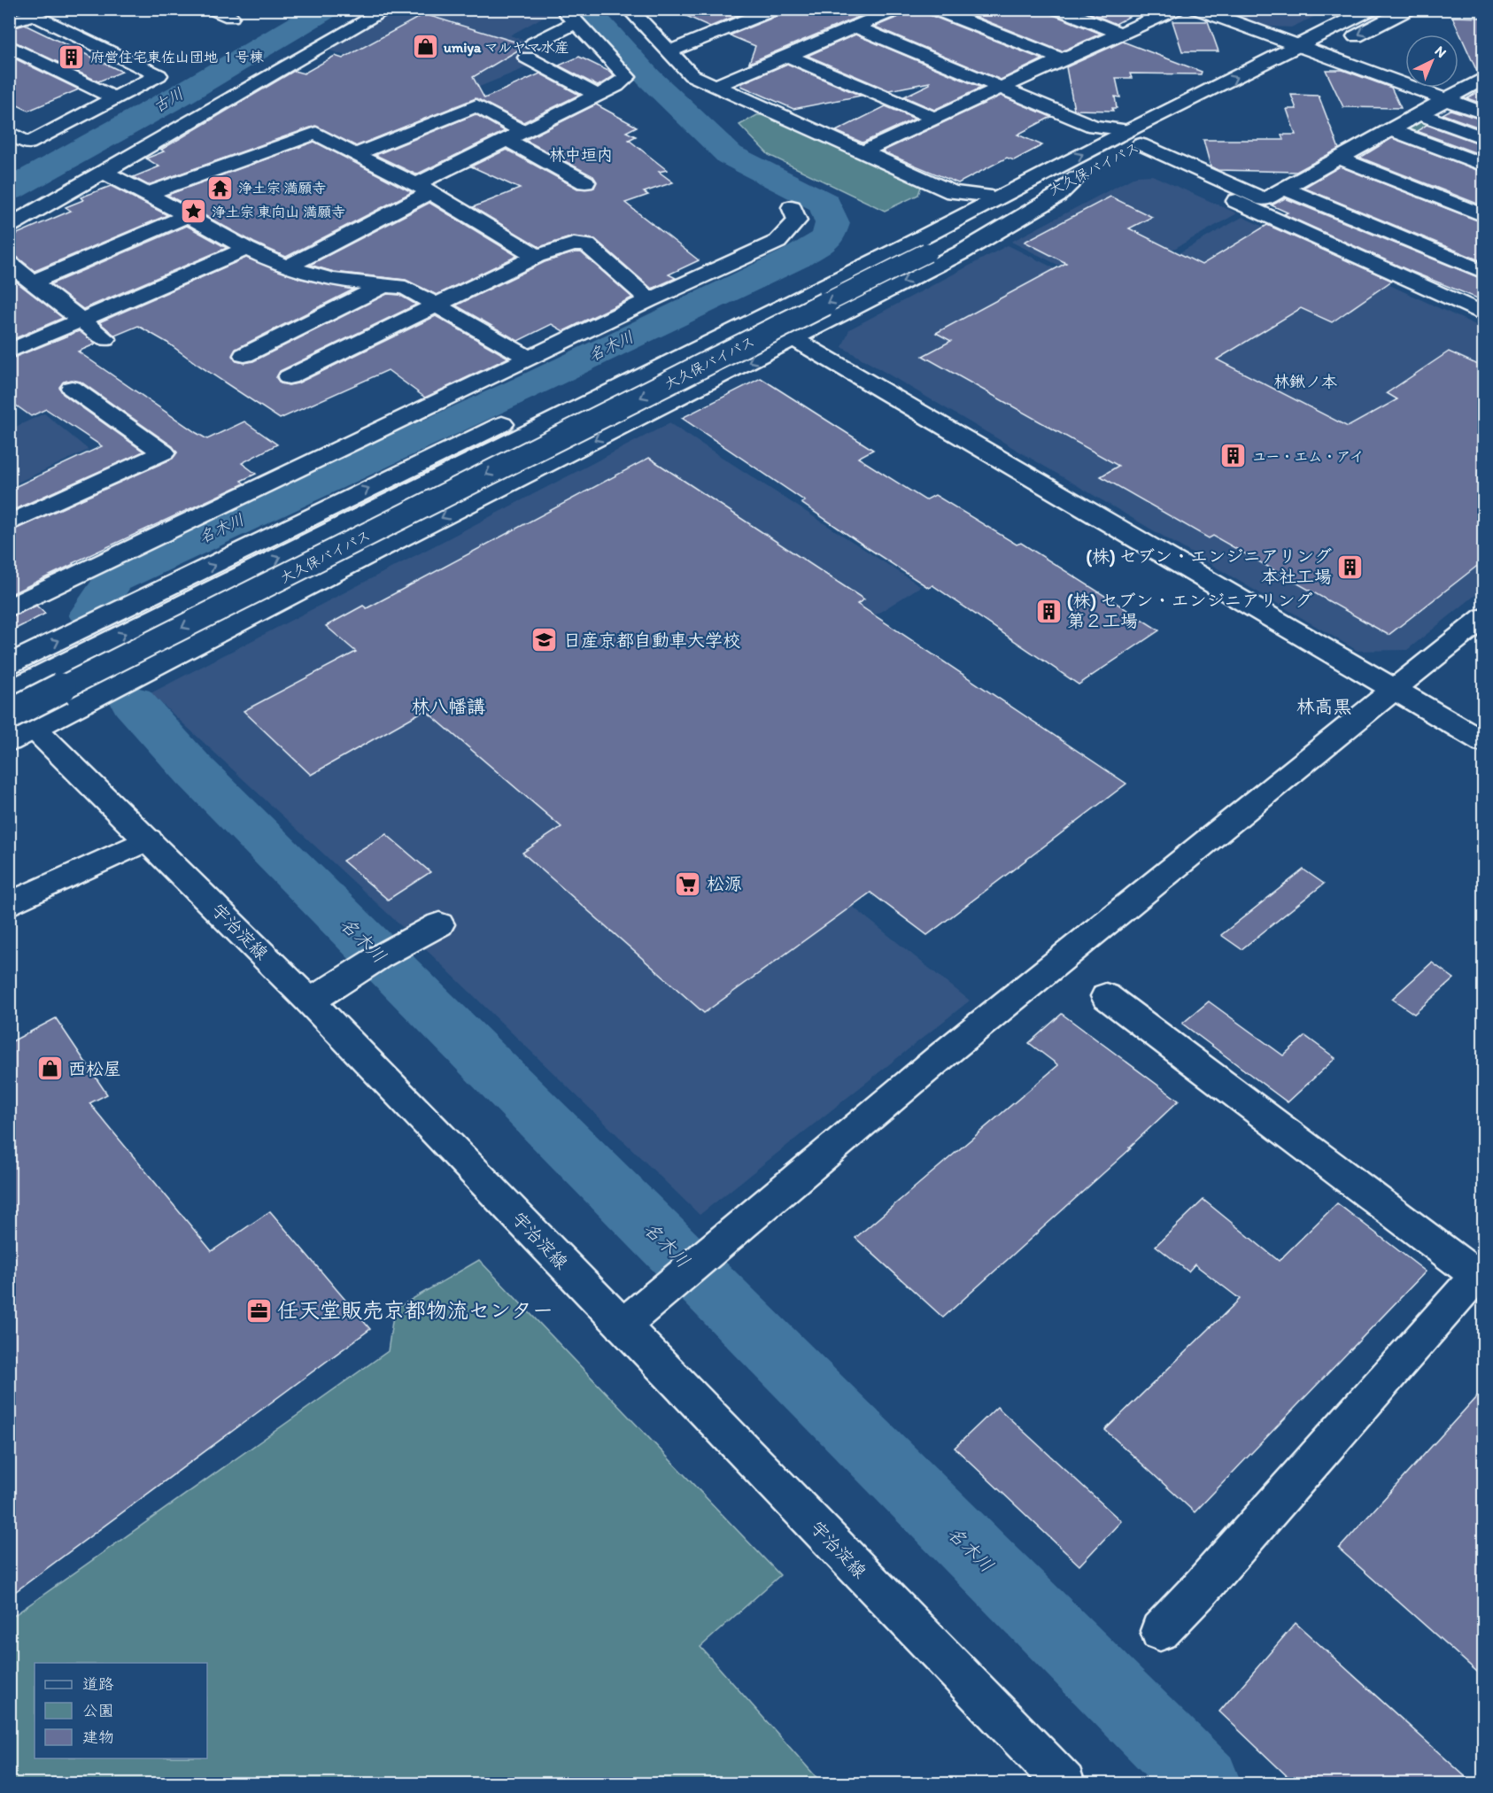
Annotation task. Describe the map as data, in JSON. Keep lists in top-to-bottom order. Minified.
{"streets":{"main road":["大久保バイパス","宇治淀線"]},"districts":["林中垣内","林鍬ノ本","林八幡講","林高黒"],"water":["古川","名木川"],"places":{"shop":["umiya マルヤマ水産","西松屋"],"building":["府営住宅東佐山団地 １号棟","ユー・エム・アイ","(株) セブン・エンジニアリング 本社工場","(株) セブン・エンジニアリング 第２工場"],"temple":["浄土宗 満願寺"],"place":["浄土宗 東向山 満願寺"],"school or university":["日産京都自動車大学校"],"supermarket":["松源"],"office":["任天堂販売京都物流センター"]},"legend":["道路","公園","建物"],"north":"top right"}
